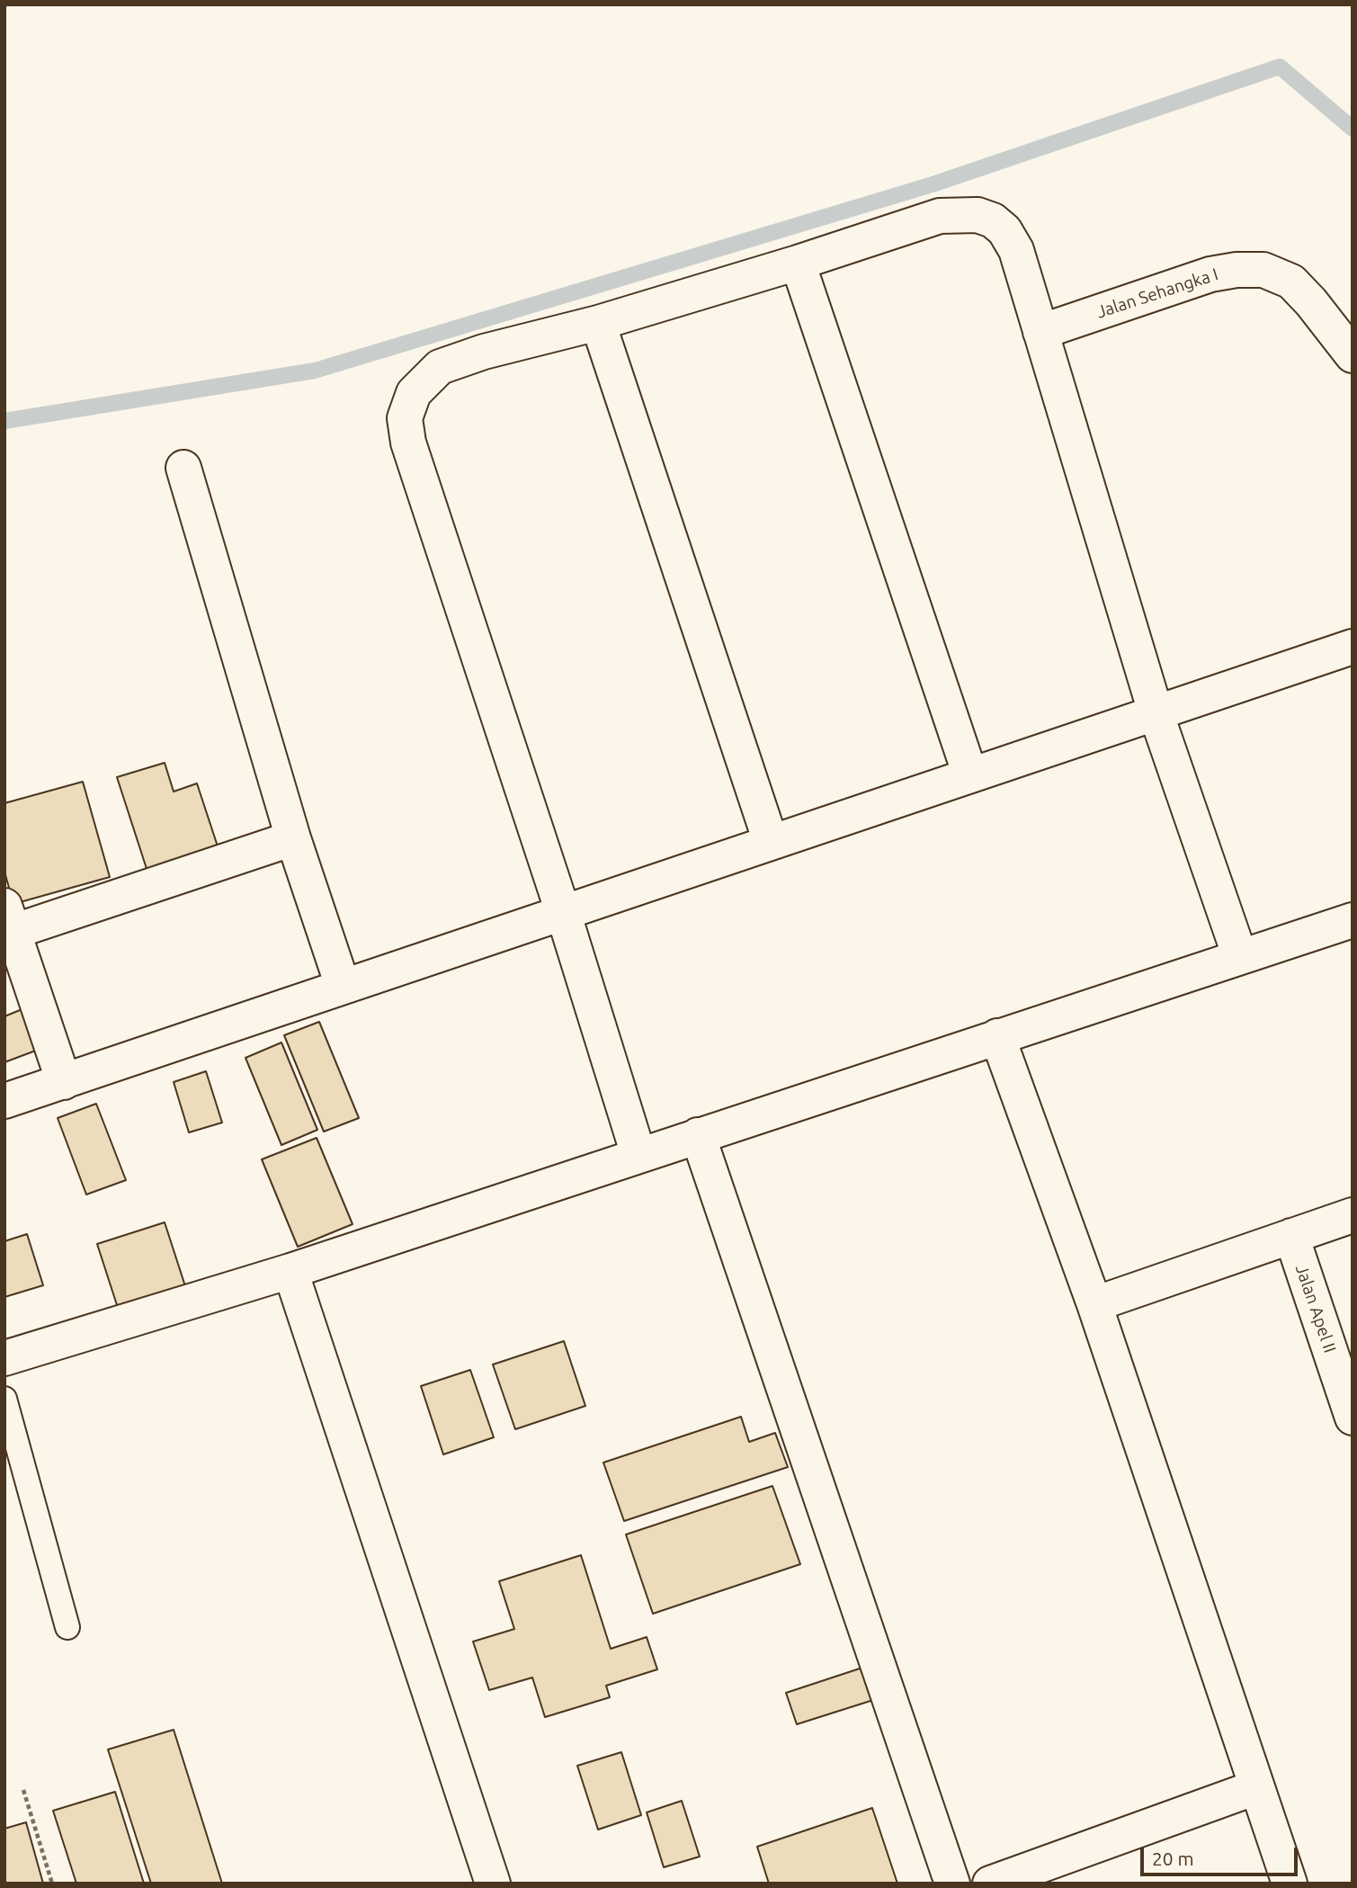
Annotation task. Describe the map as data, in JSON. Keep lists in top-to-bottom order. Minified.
{"streets":{"street":["Jalan Sehangka I","Jalan Apel II"]},"scale_bar":"20 m"}
